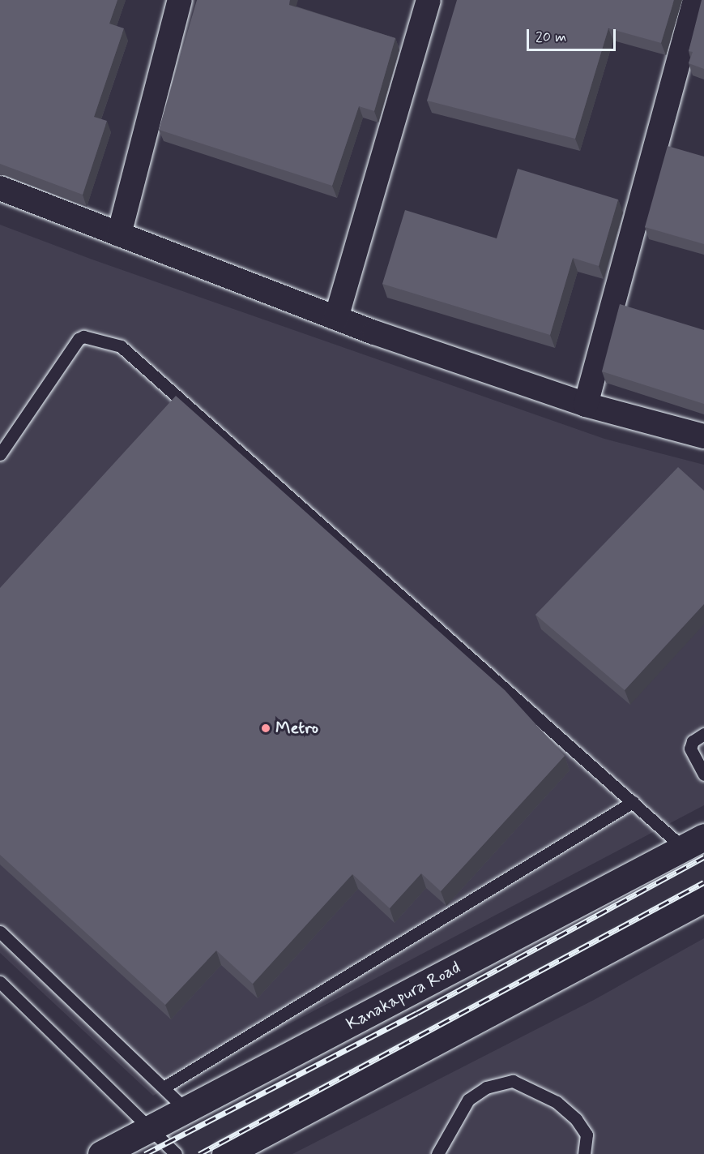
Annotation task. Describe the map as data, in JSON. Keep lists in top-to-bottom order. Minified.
{"streets":{"highway":["Kanakapura Road"]},"places":["Metro"],"scale_bar":"20 m"}
